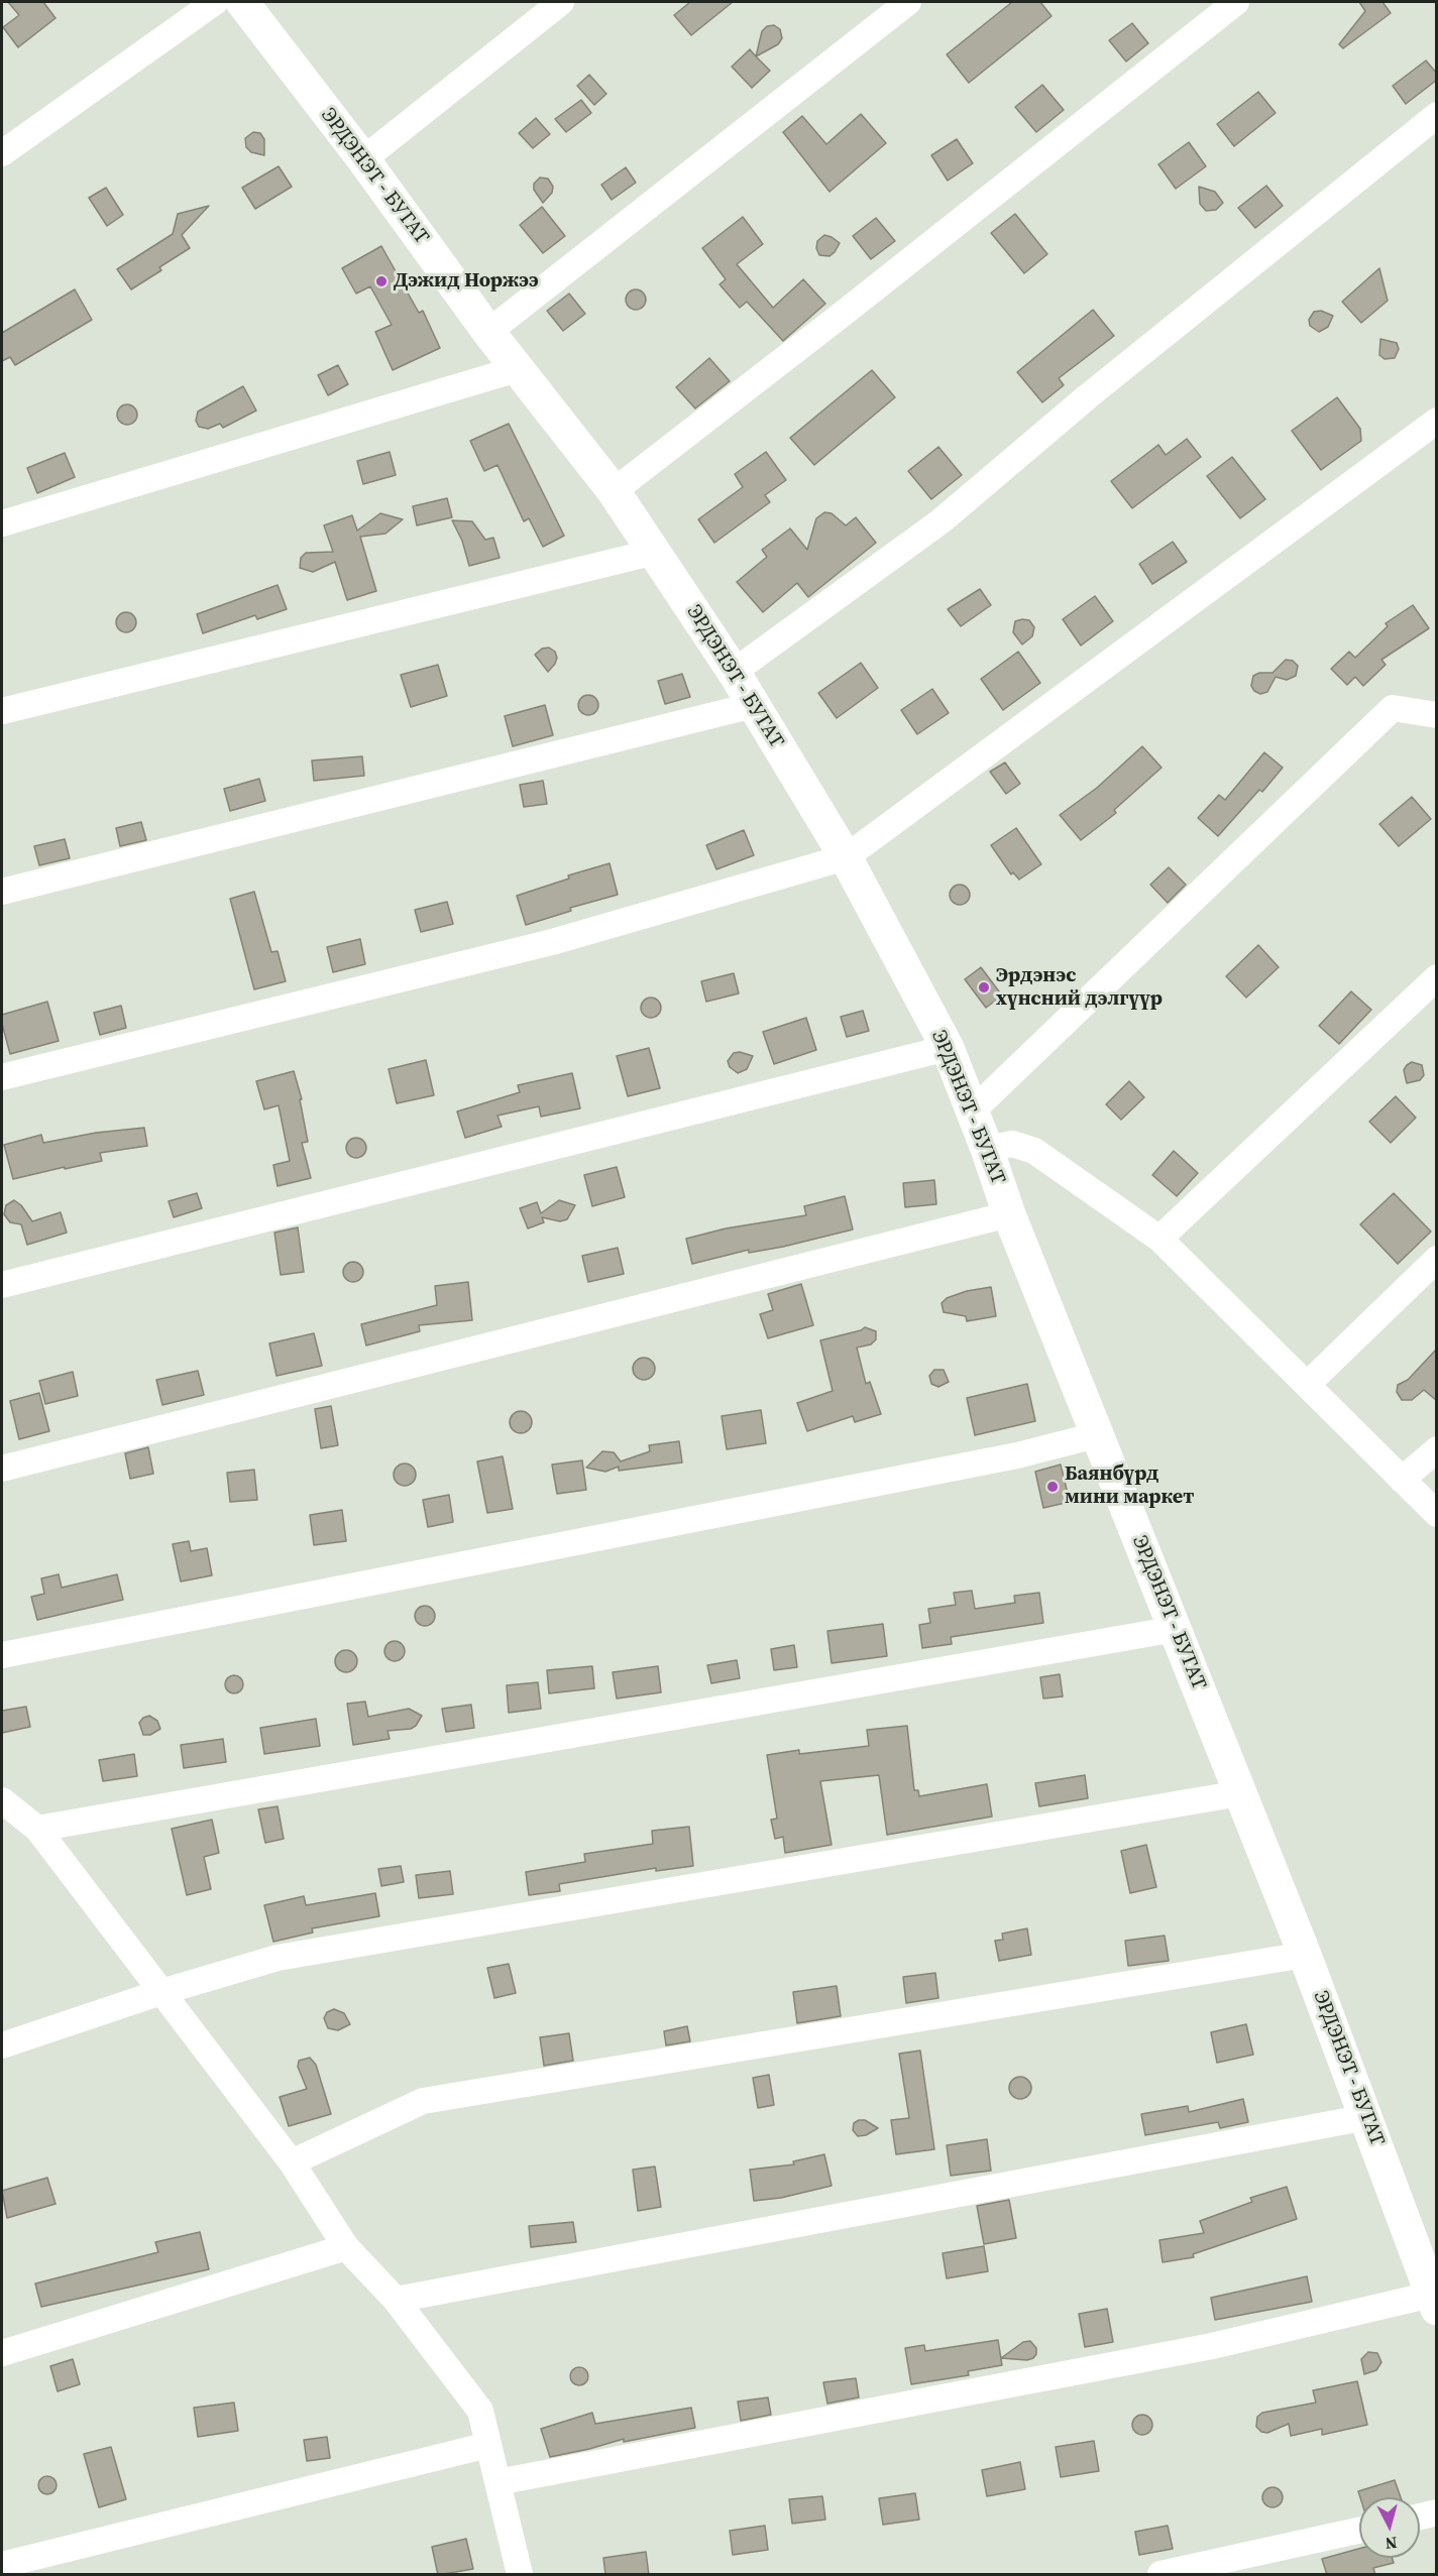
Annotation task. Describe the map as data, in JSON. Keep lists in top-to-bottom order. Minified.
{"streets":{"street":["ЭРДЭНЭТ - БУГАТ"]},"places":["Дэжид Норжээ","Эрдэнэс хүнсний дэлгүүр","Баянбүрд мини маркет"],"north":"bottom"}
